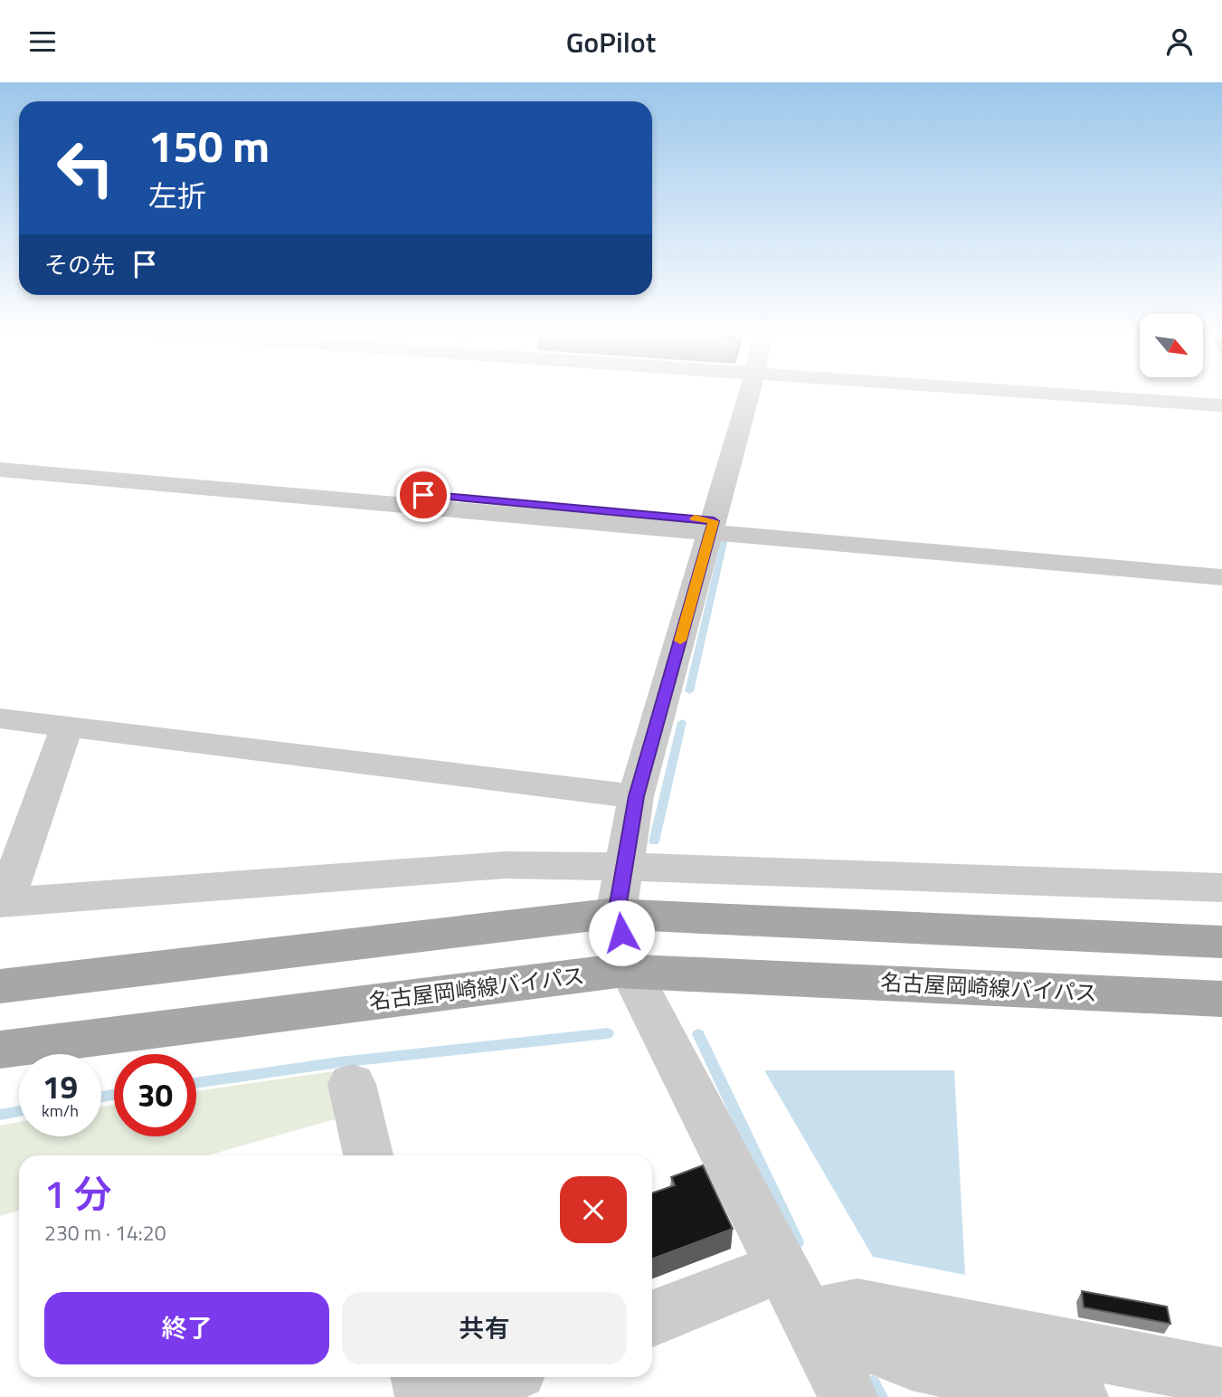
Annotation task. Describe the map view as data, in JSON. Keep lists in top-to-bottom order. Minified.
{"streets":{"main road":["名古屋岡崎線バイパス"]},"north":"bottom right","page":{"header":"GoPilot","turn":["150 m","左折"],"then":"その先","speed":"19 km/h","limit":"30","heading":["1 分","230 m · 14:20"],"buttons":["終了","共有"]}}
